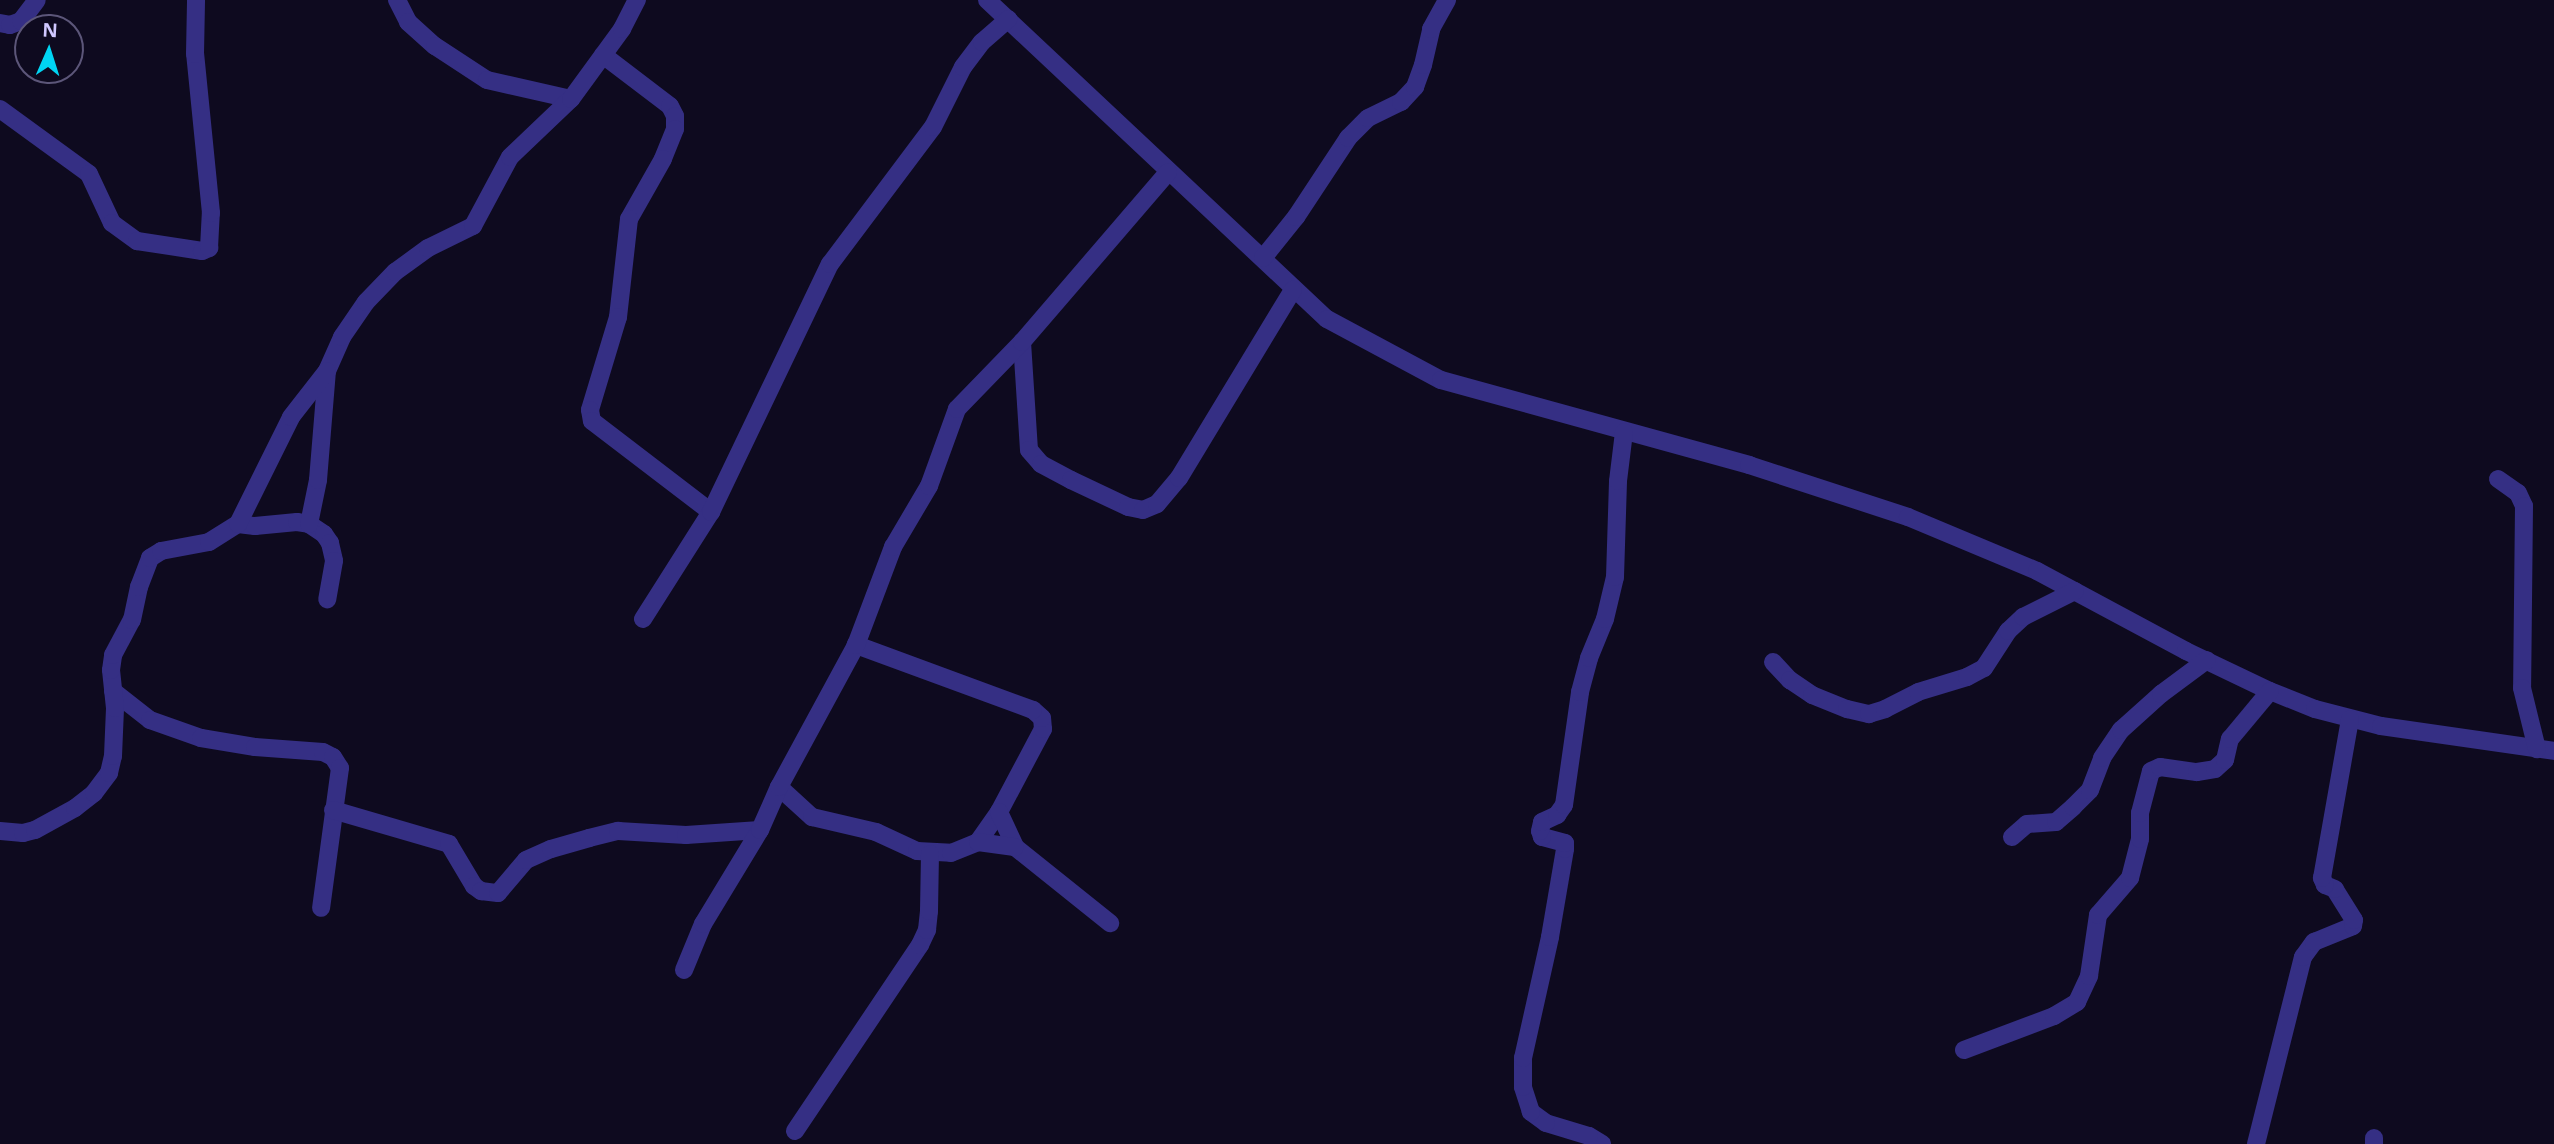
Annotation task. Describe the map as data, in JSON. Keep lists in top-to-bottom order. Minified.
{"north":"top"}
